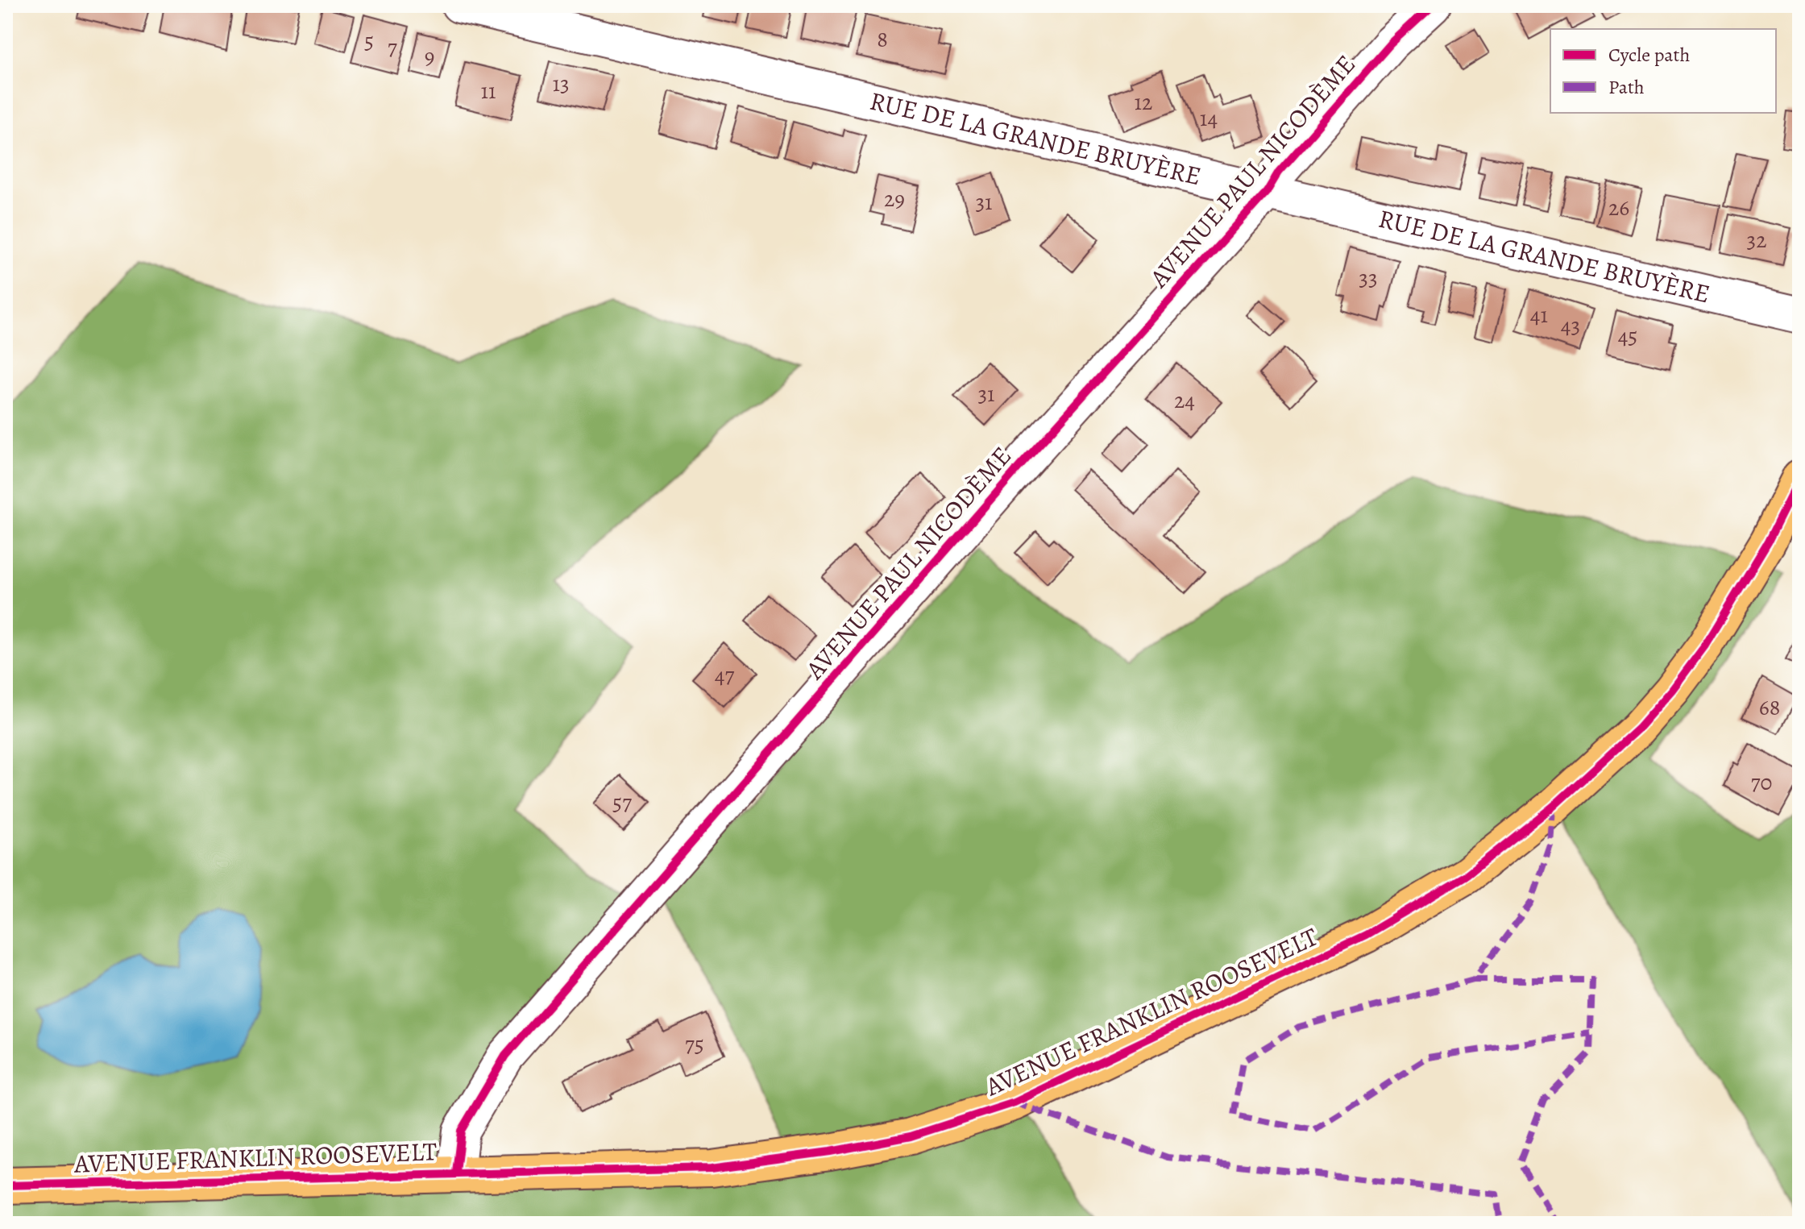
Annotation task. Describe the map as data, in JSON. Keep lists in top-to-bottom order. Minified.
{"streets":{"main road":["AVENUE FRANKLIN ROOSEVELT"],"street":["RUE DE LA GRANDE BRUYÈRE","AVENUE PAUL NICODÈME"]},"crossings":[["RUE DE LA GRANDE BRUYÈRE","AVENUE PAUL NICODÈME"],["AVENUE PAUL NICODÈME","AVENUE FRANKLIN ROOSEVELT"]],"house_numbers":["8","5","7","9","13","11","12","14","29","31","26","32","33","41","43","45","31","24","47","68","70","57","75"],"legend":["Cycle path","Path"]}
